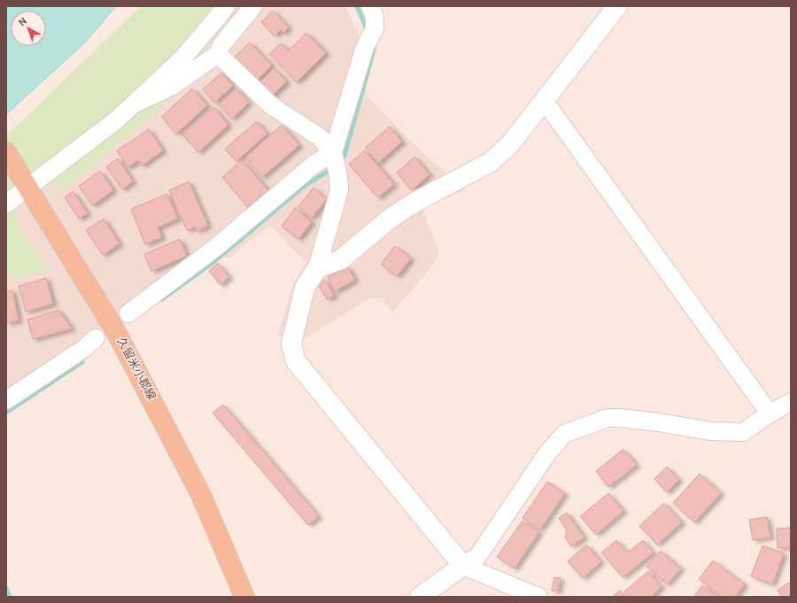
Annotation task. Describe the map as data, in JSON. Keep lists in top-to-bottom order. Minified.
{"streets":{"main road":["久留米小郡線"]},"north":"top left"}
